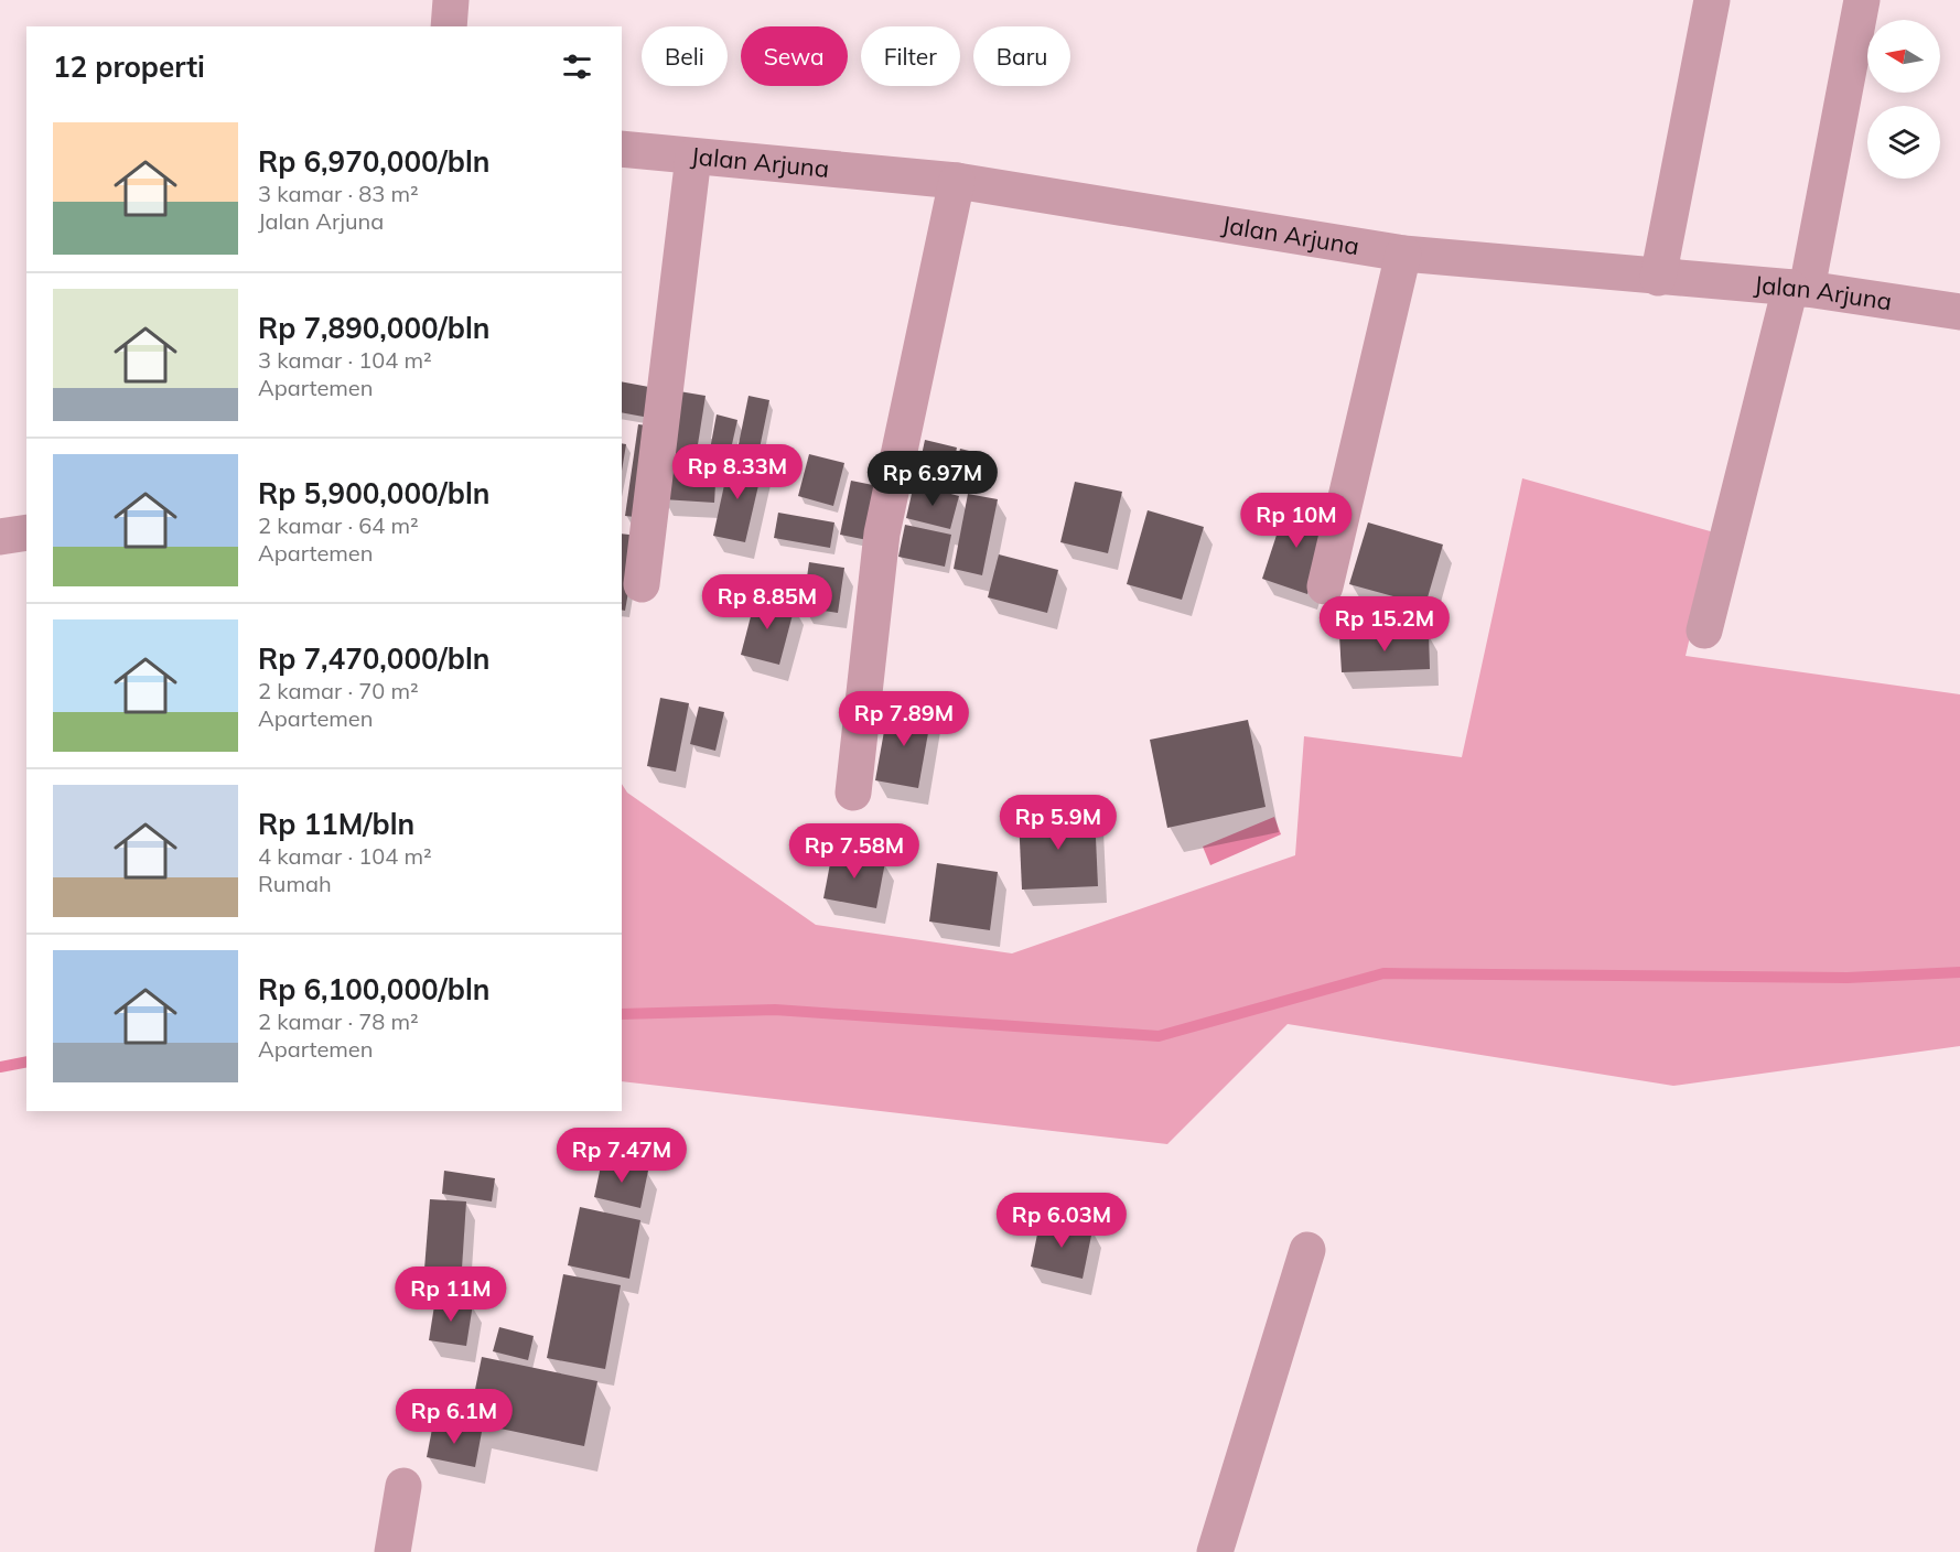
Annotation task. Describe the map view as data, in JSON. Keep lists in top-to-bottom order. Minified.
{"streets":{"street":["Jalan Arjuna"]},"north":"left","page":{"chip":["Beli","Sewa","Filter","Baru"],"heading":"12 properti","list":[{"name":"Rp 6,970,000/bln","note":"3 kamar · 83 m² · Jalan Arjuna"},{"name":"Rp 7,890,000/bln","note":"3 kamar · 104 m² · Apartemen"},{"name":"Rp 5,900,000/bln","note":"2 kamar · 64 m² · Apartemen"},{"name":"Rp 7,470,000/bln","note":"2 kamar · 70 m² · Apartemen"},{"name":"Rp 11M/bln","note":"4 kamar · 104 m² · Rumah"},{"name":"Rp 6,100,000/bln","note":"2 kamar · 78 m² · Apartemen"}],"price":["Rp 8.33M","Rp 6.97M","Rp 10M","Rp 8.85M","Rp 15.2M","Rp 7.89M","Rp 5.9M","Rp 7.58M","Rp 7.47M","Rp 6.03M","Rp 11M","Rp 6.1M"]}}
